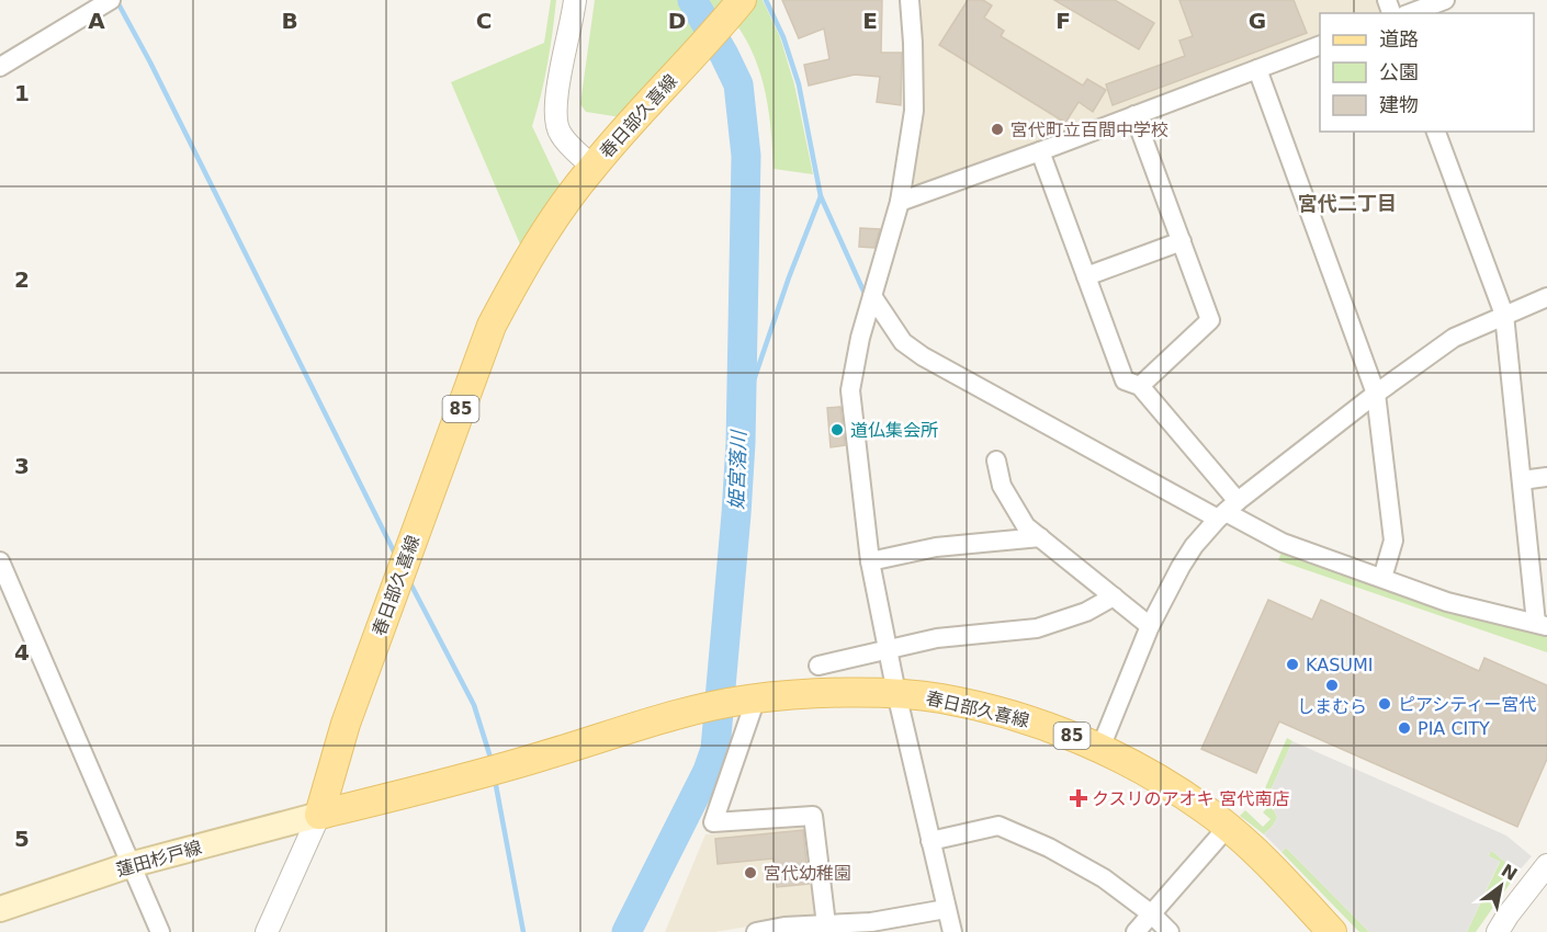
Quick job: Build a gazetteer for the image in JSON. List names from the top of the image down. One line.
{"streets":{"main road":["春日部久喜線","85","蓮田杉戸線"]},"crossings":[["春日部久喜線","85"],["春日部久喜線","蓮田杉戸線"],["85","蓮田杉戸線"]],"districts":["宮代二丁目"],"water":["姫宮落川"],"places":{"other":["宮代町立百間中学校","道仏集会所","KASUMI","しまむら","ピアシティー宮代","PIA CITY","宮代幼稚園"],"health":["クスリのアオキ 宮代南店"]},"legend":["道路","公園","建物"],"north":"top right","grid":{"columns":["A","B","C","D","E","F","G"],"rows":["1","2","3","4","5"]}}
